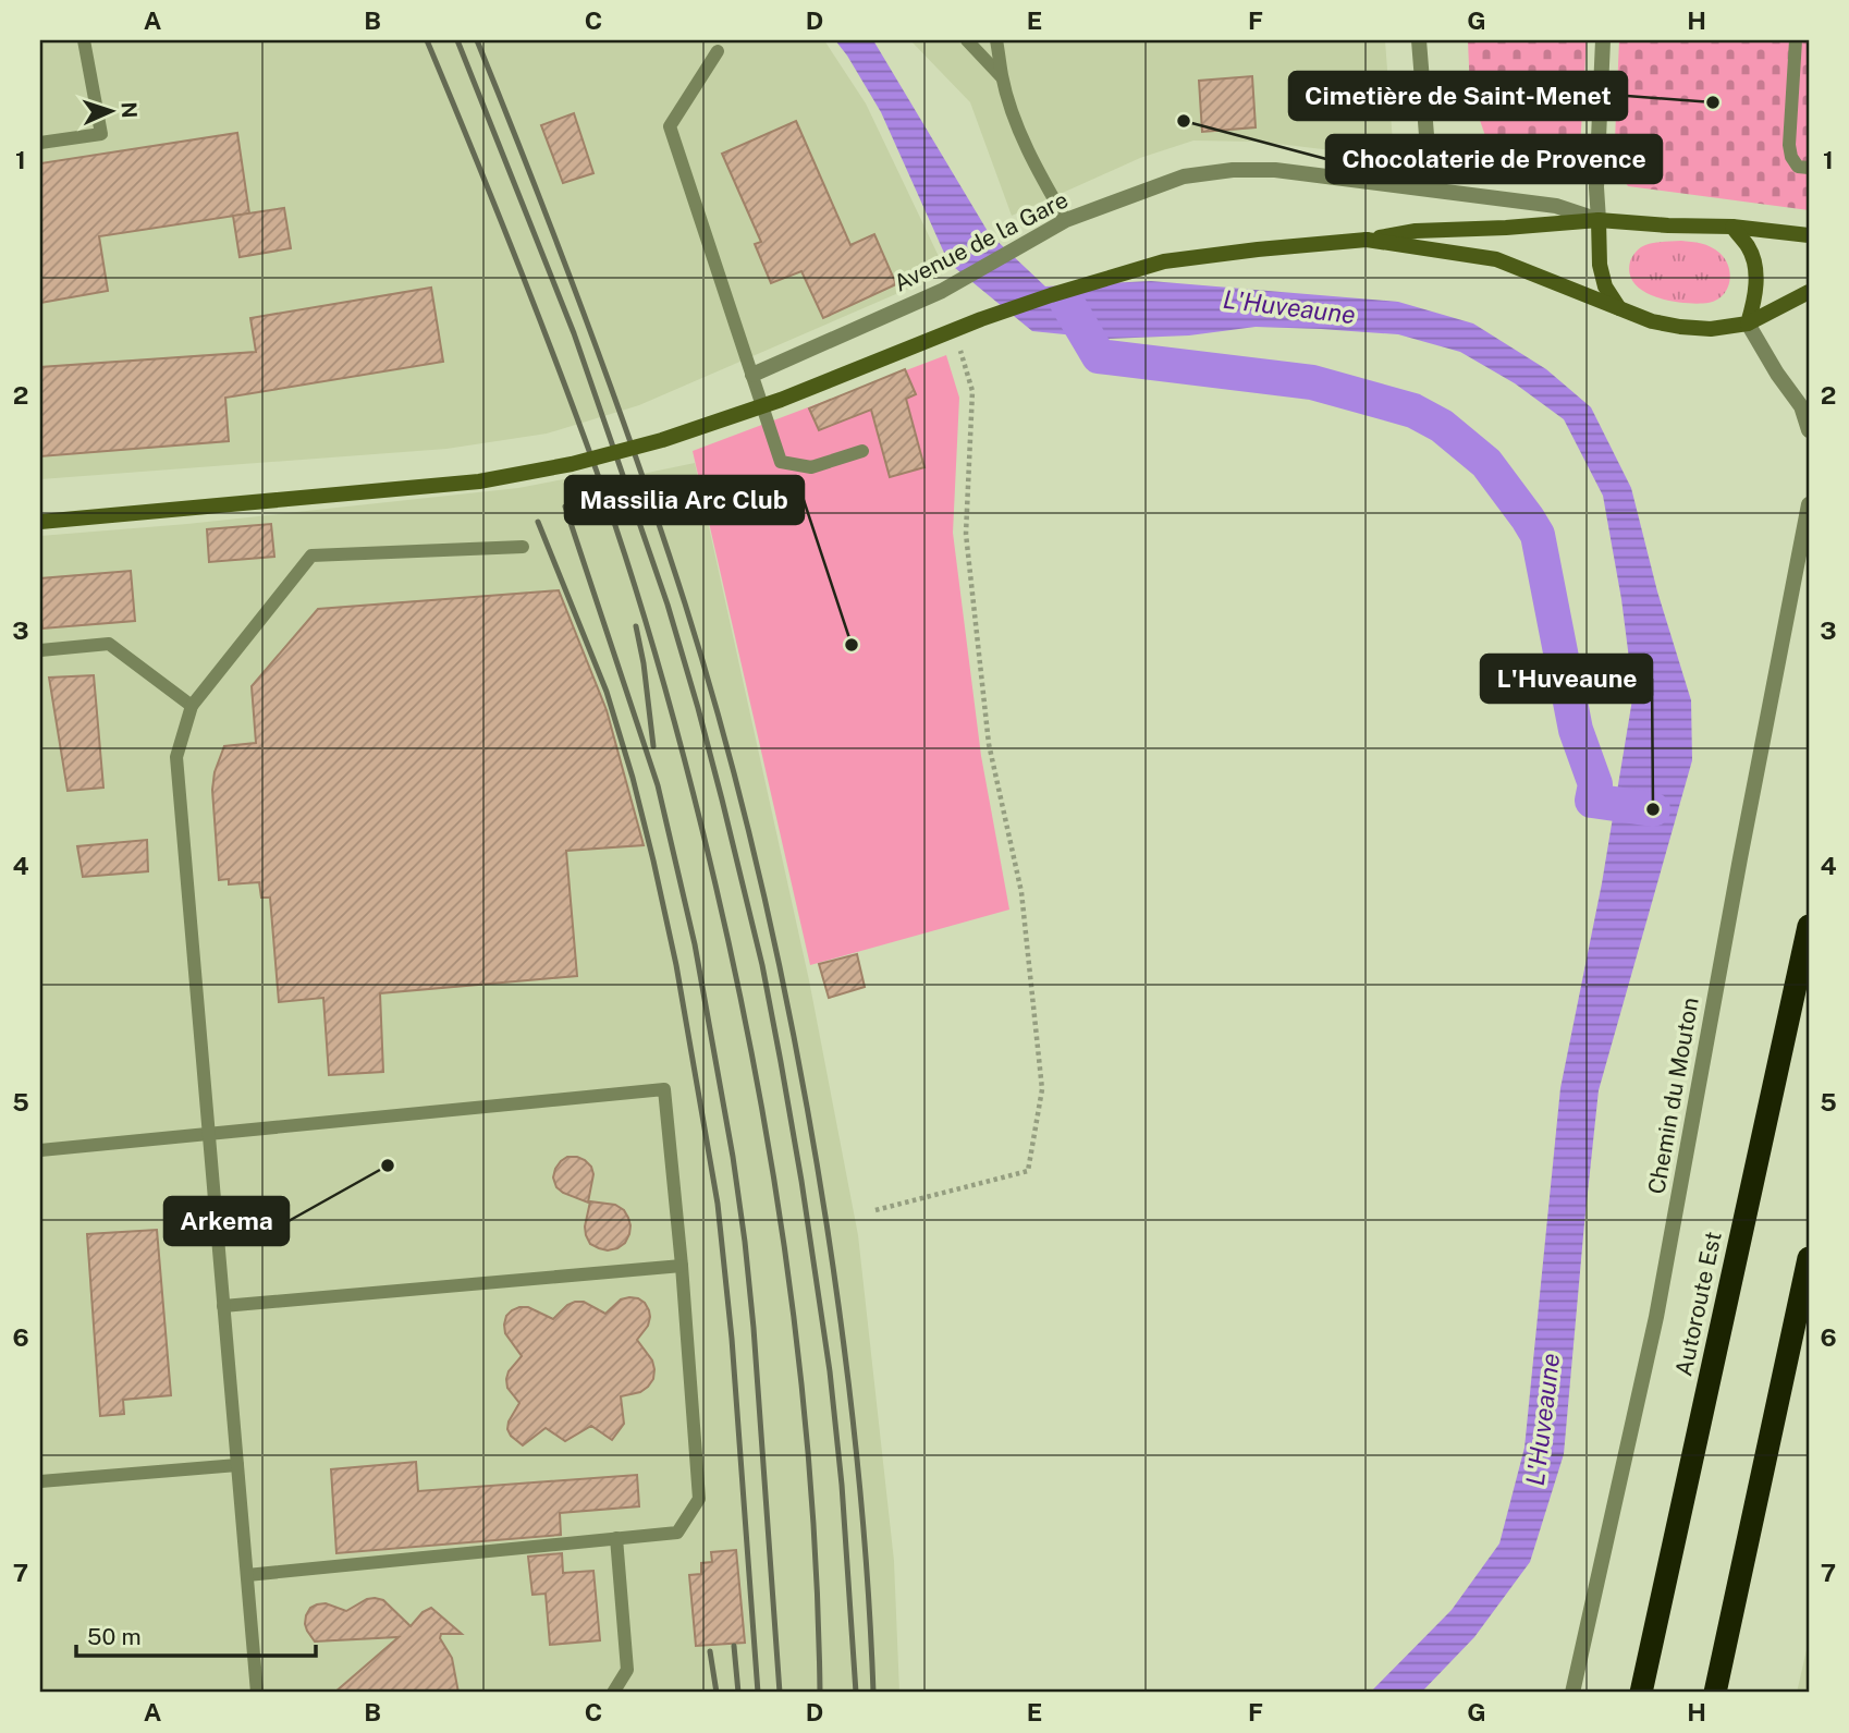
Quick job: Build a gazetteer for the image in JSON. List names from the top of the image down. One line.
{"streets":{"highway":["Autoroute Est"],"street":["Avenue de la Gare","Chemin du Mouton"]},"water":["L'Huveaune"],"places":["Cimetière de Saint-Menet","Chocolaterie de Provence","Massilia Arc Club","L'Huveaune","Arkema"],"scale_bar":"50 m","north":"right","grid":{"columns":["A","B","C","D","E","F","G","H"],"rows":["1","2","3","4","5","6","7"]}}
